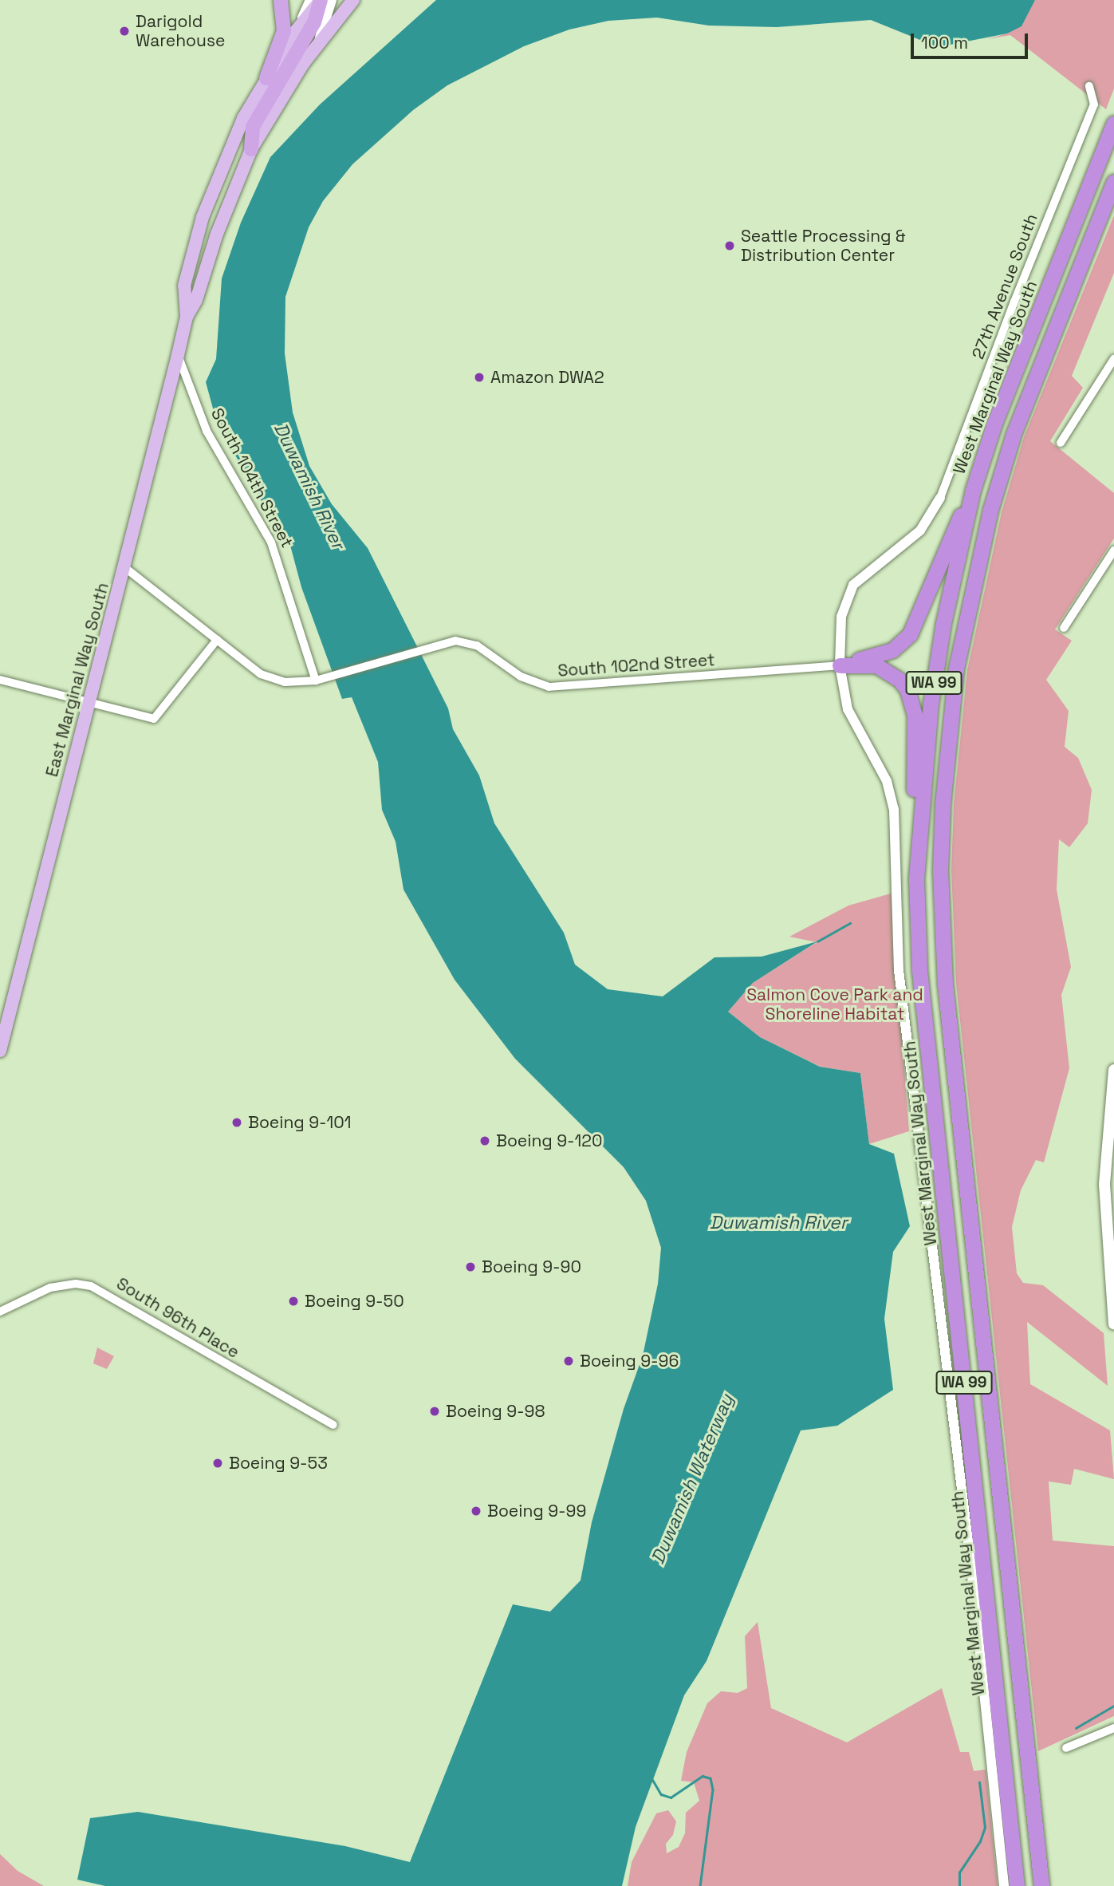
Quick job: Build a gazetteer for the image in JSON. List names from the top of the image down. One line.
{"streets":{"highway":["West Marginal Way South","WA 99"],"main road":["East Marginal Way South"],"street":["27th Avenue South","South 104th Street","South 102nd Street","South 96th Place"]},"crossings":[["South 104th Street","South 102nd Street"],["South 104th Street","East Marginal Way South"],["South 102nd Street","East Marginal Way South"]],"water":["Duwamish River","Duwamish Waterway"],"parks":["Salmon Cove Park and Shoreline Habitat"],"places":["Darigold Warehouse","Seattle Processing & Distribution Center","Amazon DWA2","Boeing 9-101","Boeing 9-120","Boeing 9-90","Boeing 9-50","Boeing 9-96","Boeing 9-98","Boeing 9-53","Boeing 9-99"],"scale_bar":"100 m"}
